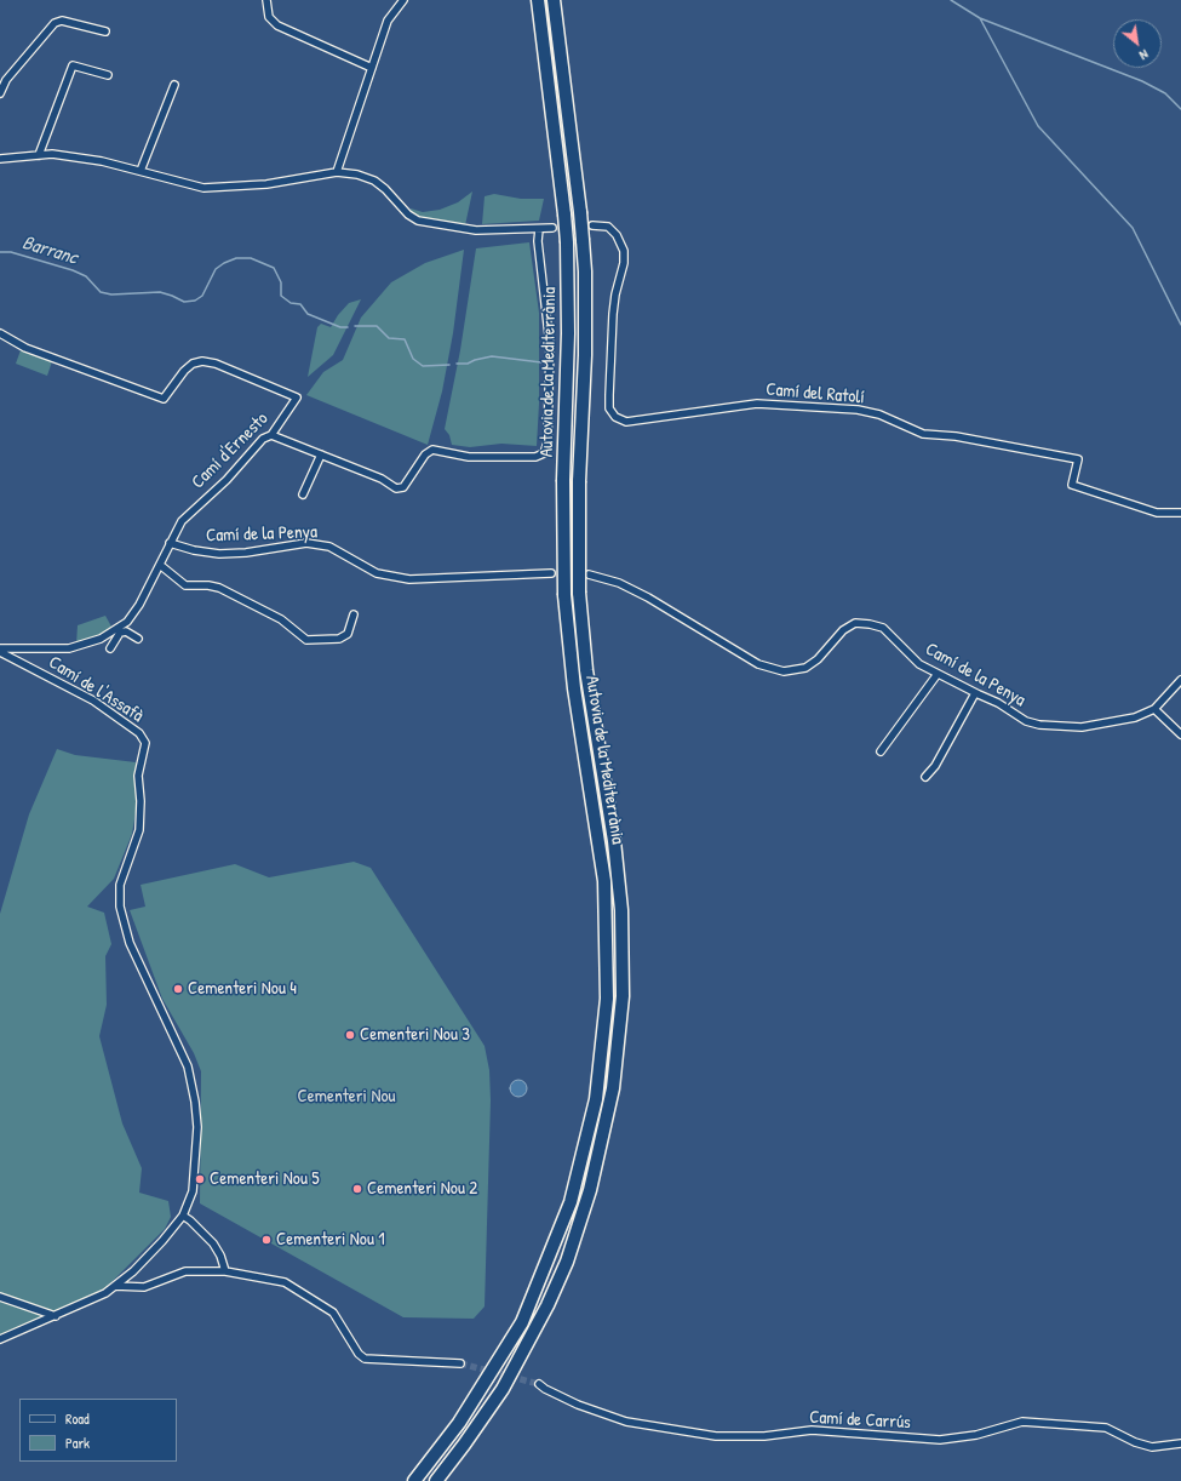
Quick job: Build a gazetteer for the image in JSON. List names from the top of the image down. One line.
{"streets":{"highway":["Autovia de la Mediterrània"],"street":["Camí del Ratolí","Camí d'Ernesto","Camí de la Penya","Camí de l'Assafà","Camí de Carrús"]},"crossings":[["Camí d'Ernesto","Camí de la Penya"],["Camí d'Ernesto","Camí de l'Assafà"]],"water":["Barranc"],"parks":["Cementeri Nou"],"places":["Cementeri Nou 4","Cementeri Nou 3","Cementeri Nou 5","Cementeri Nou 2","Cementeri Nou 1"],"legend":["Road","Park"],"north":"bottom right"}
